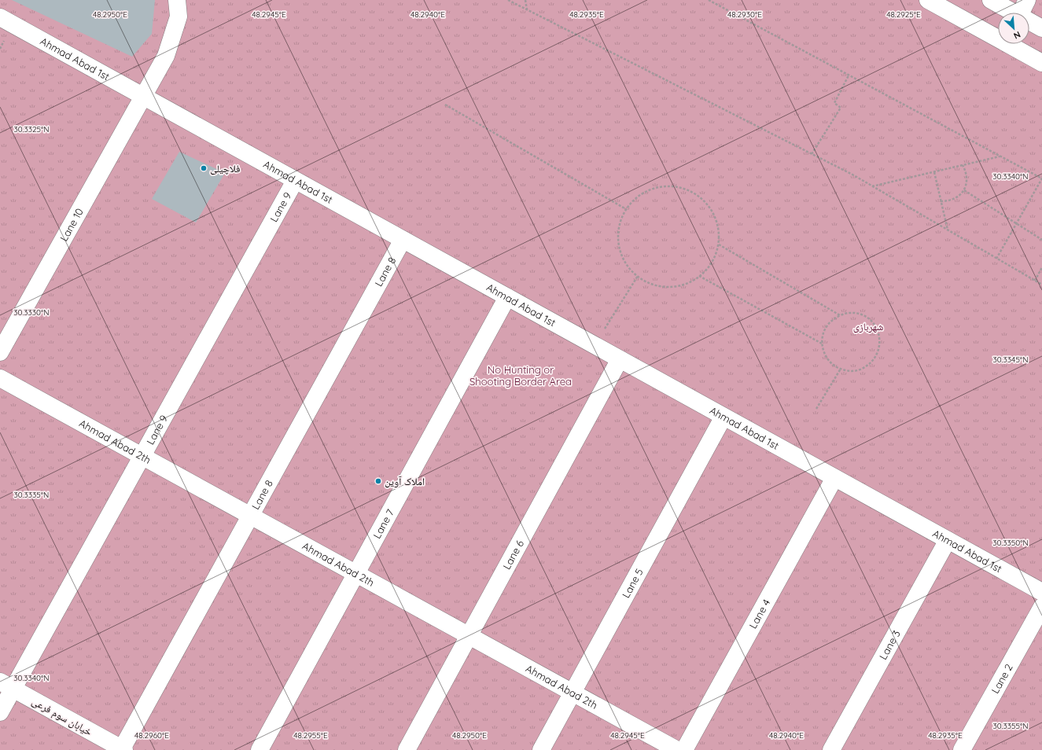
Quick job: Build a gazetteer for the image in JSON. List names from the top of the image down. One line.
{"streets":{"street":["Ahmad Abad 1st","Lane 9","Lane 10","Lane 8","Ahmad Abad 2th","Lane 7","Lane 6","Lane 5","Lane 4","Lane 3","Lane 2","خیابان سوم فرعی"]},"crossings":[["Ahmad Abad 1st","Lane 9"],["Ahmad Abad 1st","Lane 10"],["Ahmad Abad 1st","Lane 8"],["Ahmad Abad 1st","Lane 7"],["Ahmad Abad 1st","Lane 6"],["Ahmad Abad 1st","Lane 5"],["Ahmad Abad 1st","Lane 4"],["Ahmad Abad 1st","Lane 3"],["Lane 9","Ahmad Abad 2th"],["Lane 9","خیابان سوم فرعی"],["Lane 8","Ahmad Abad 2th"],["Lane 8","خیابان سوم فرعی"],["Ahmad Abad 2th","Lane 7"],["Ahmad Abad 2th","Lane 6"],["Ahmad Abad 2th","Lane 5"]],"parks":["شهربازی","No Hunting or Shooting Border Area"],"places":["فلاچیلی","املاک آوین"],"north":"bottom right","coordinates":["48.2950°E","48.2945°E","48.2940°E","48.2935°E","48.2925°E","48.2930°E","30.3325°N","30.3340°N","30.3330°N","30.3345°N","30.3335°N","30.3350°N","30.3355°N","48.2960°E","48.2955°E"]}
